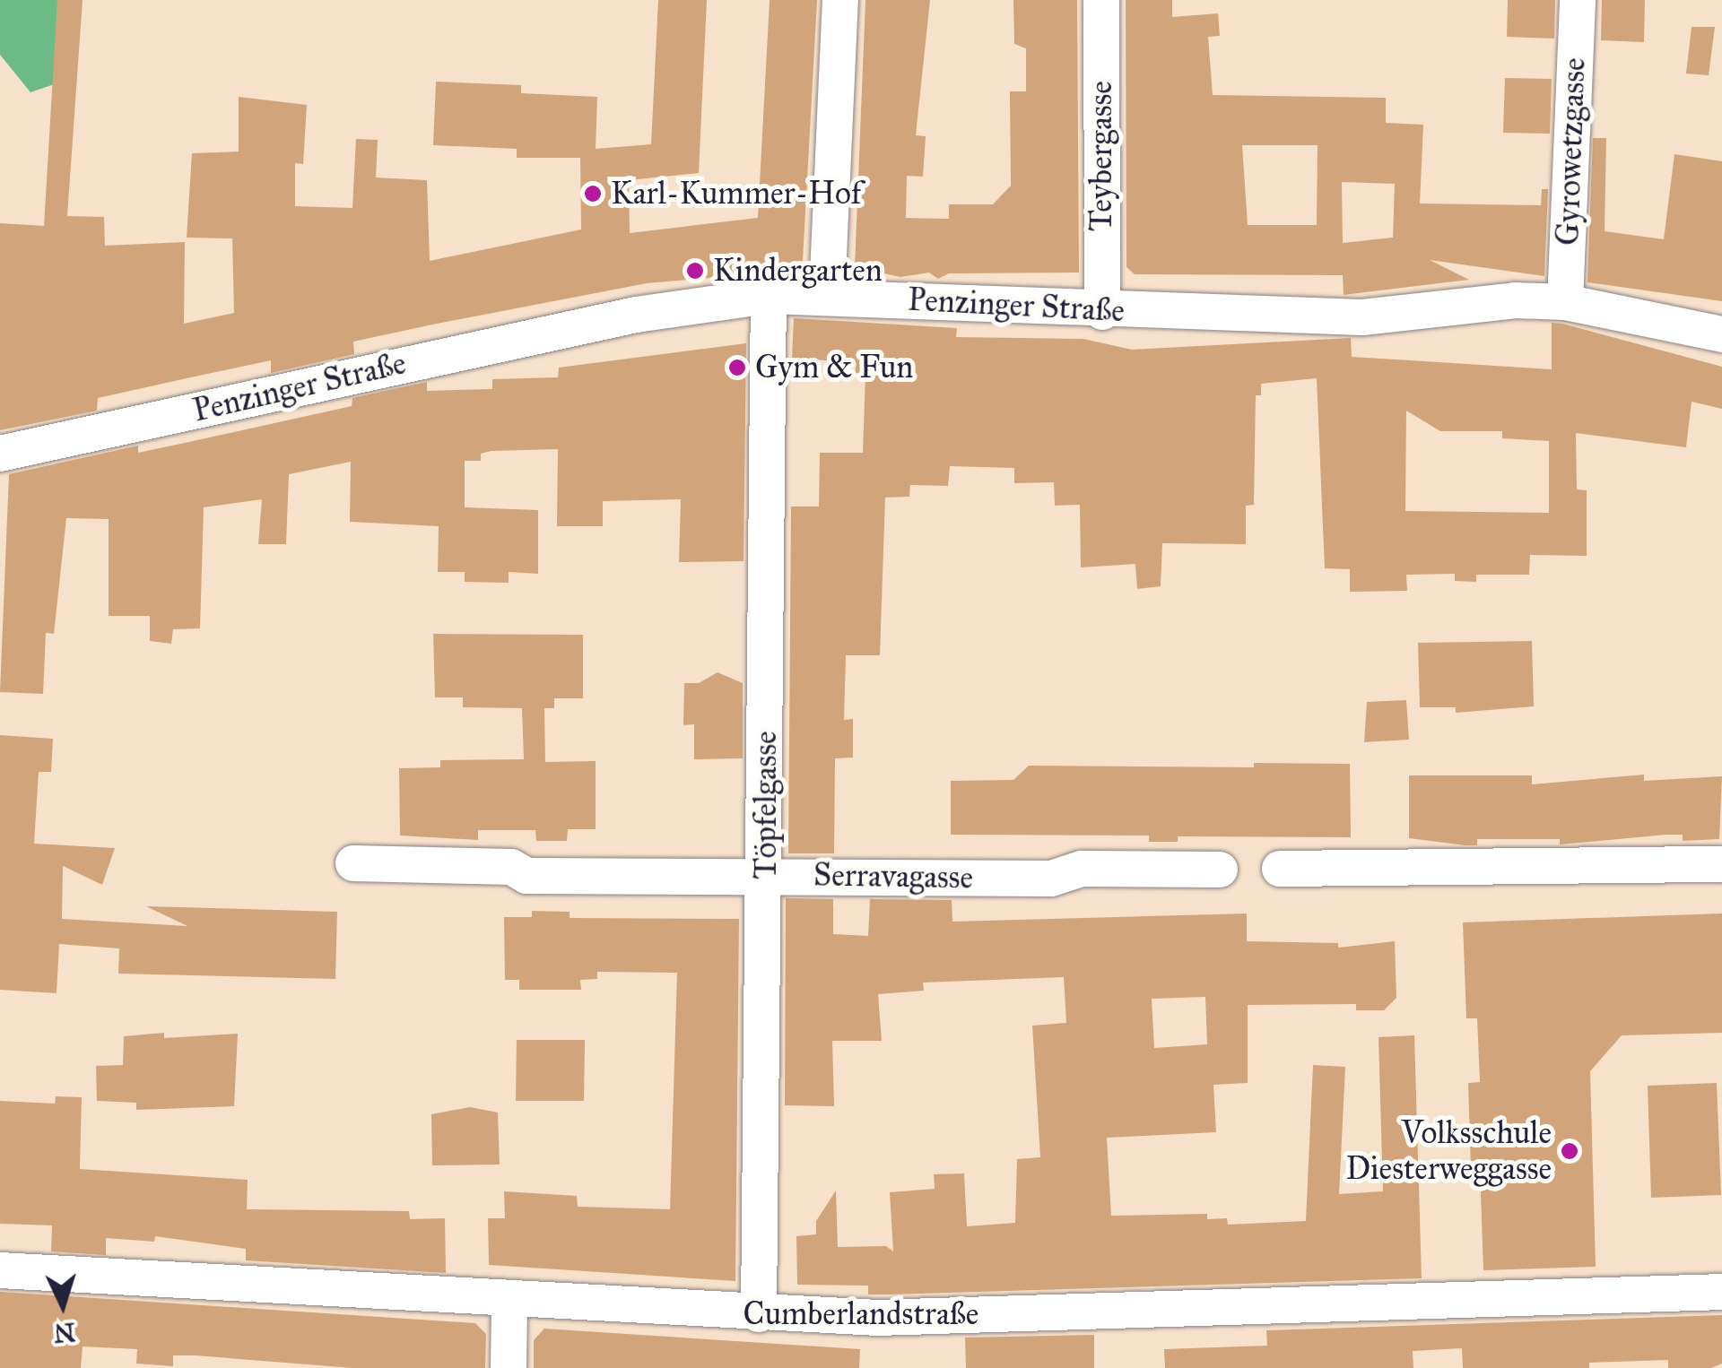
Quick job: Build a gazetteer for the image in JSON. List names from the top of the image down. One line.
{"streets":{"street":["Gyrowetzgasse","Teybergasse","Penzinger Straße","Töpfelgasse","Serravagasse","Cumberlandstraße"]},"crossings":[["Gyrowetzgasse","Penzinger Straße"],["Teybergasse","Penzinger Straße"],["Penzinger Straße","Töpfelgasse"],["Töpfelgasse","Serravagasse"],["Töpfelgasse","Cumberlandstraße"]],"places":["Karl-Kummer-Hof","Kindergarten","Gym & Fun","Volksschule Diesterweggasse"],"north":"bottom"}
